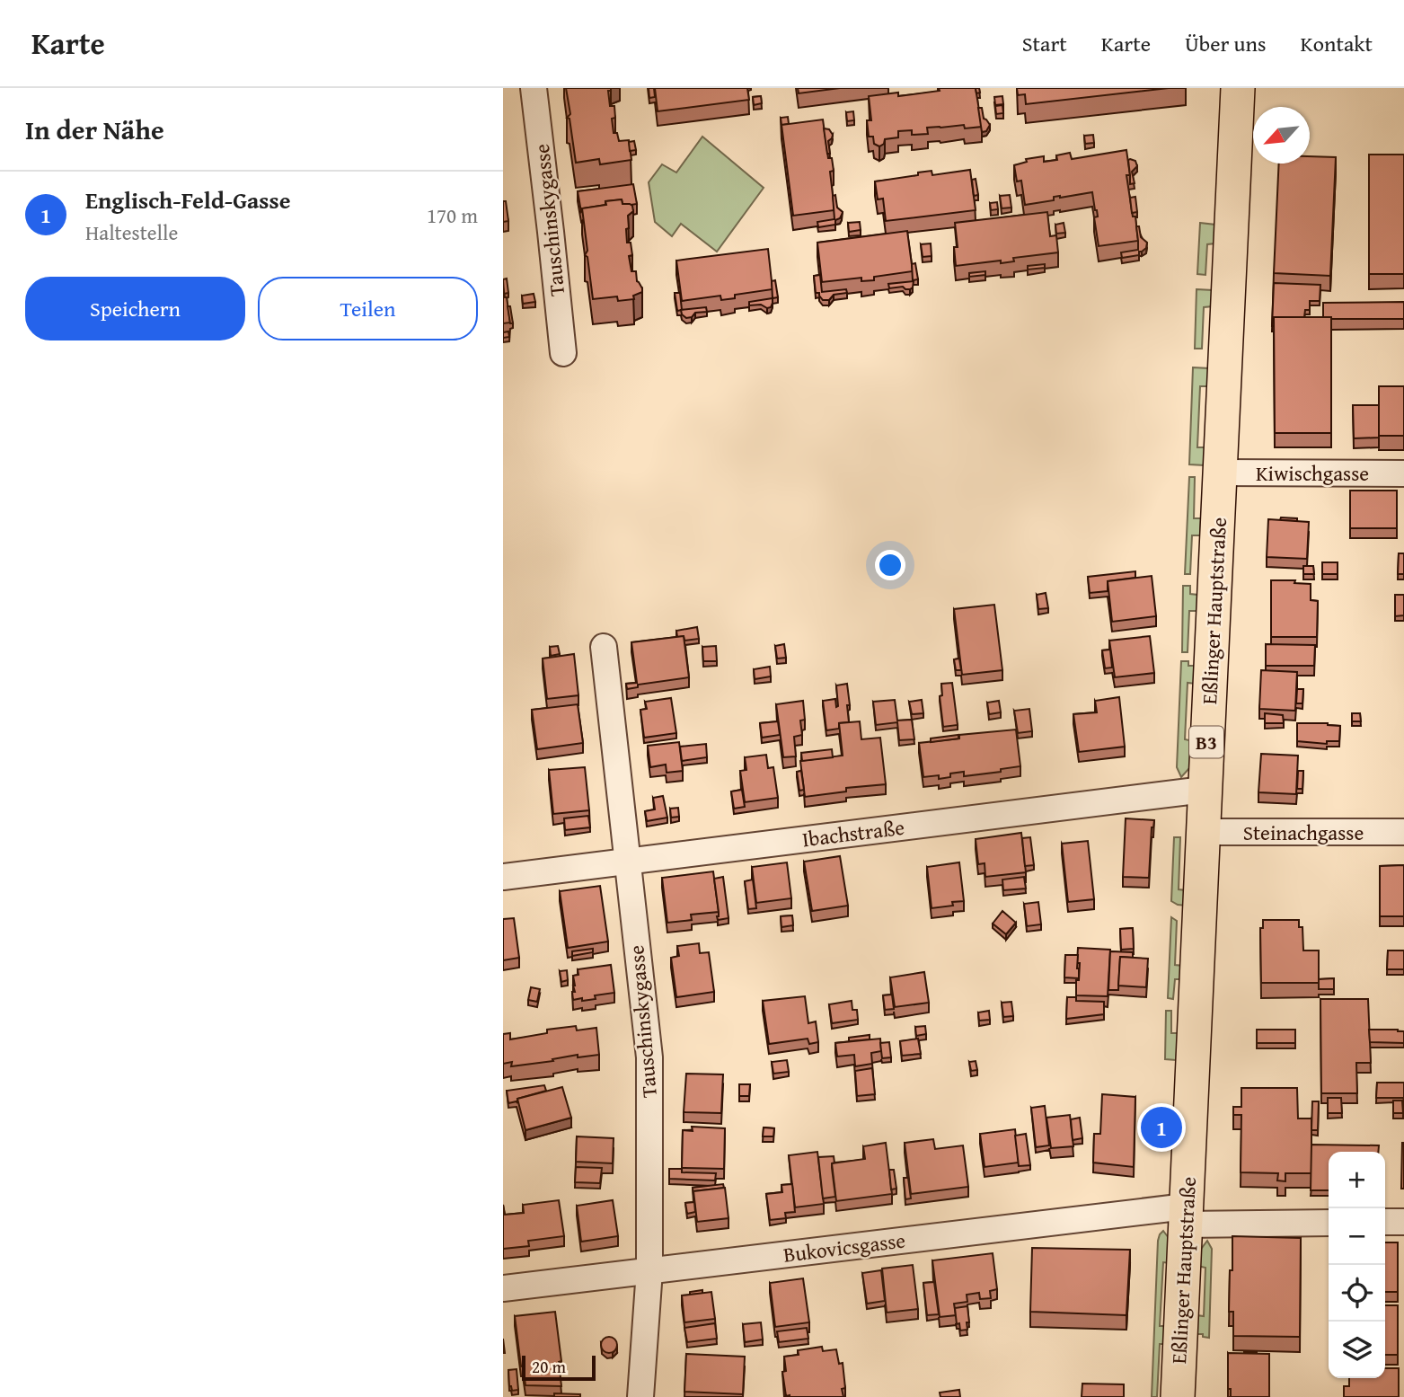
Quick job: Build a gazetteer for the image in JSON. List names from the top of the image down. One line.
{"streets":{"main road":["Eßlinger Hauptstraße","B3"],"street":["Tauschinskygasse","Kiwischgasse","Steinachgasse","Ibachstraße","Bukovicsgasse"]},"crossings":[["Tauschinskygasse","Ibachstraße"],["Tauschinskygasse","Bukovicsgasse"],["Kiwischgasse","Eßlinger Hauptstraße"],["Eßlinger Hauptstraße","Steinachgasse"],["Eßlinger Hauptstraße","Ibachstraße"],["Eßlinger Hauptstraße","Bukovicsgasse"]],"scale_bar":"20 m","north":"bottom left","page":{"header":"Karte","nav":["Start","Karte","Über uns","Kontakt"],"heading":"In der Nähe","list":[{"mark":"1","name":"Englisch-Feld-Gasse","note":"Haltestelle","value":"170 m"}],"buttons":["Speichern","Teilen"],"pins":"1","map_buttons":["+","−"],"scale":"20 m"}}
